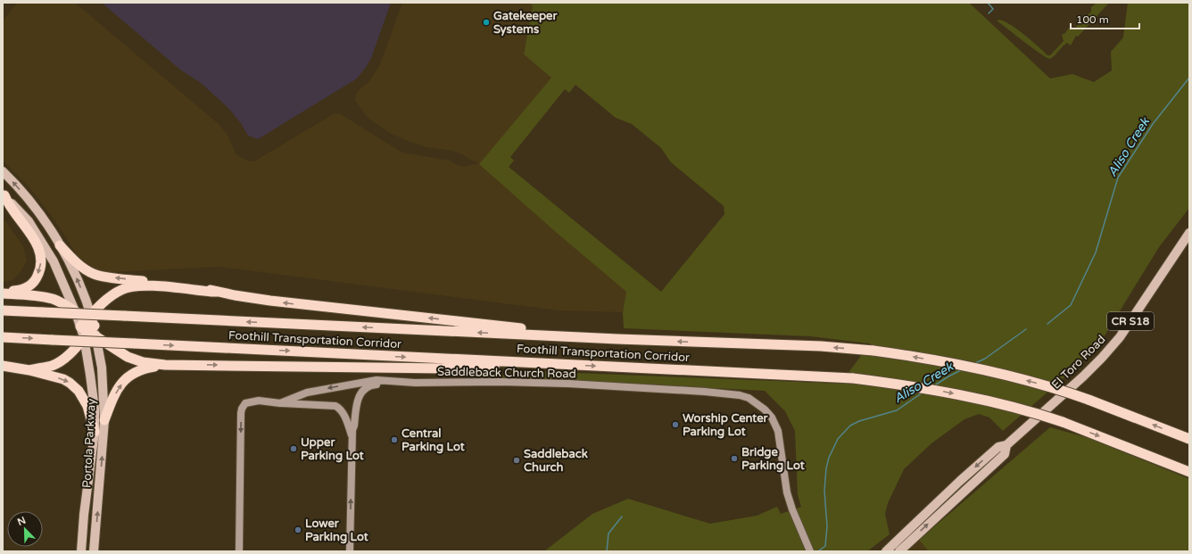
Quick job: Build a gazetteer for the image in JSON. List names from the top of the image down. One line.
{"streets":{"highway":["Foothill Transportation Corridor"],"main road":["CR S18","El Toro Road","Saddleback Church Road","Portola Parkway"]},"water":["Aliso Creek"],"places":["Gatekeeper Systems","Worship Center Parking Lot","Central Parking Lot","Upper Parking Lot","Bridge Parking Lot","Saddleback Church","Lower Parking Lot"],"scale_bar":"100 m","north":"top left"}
